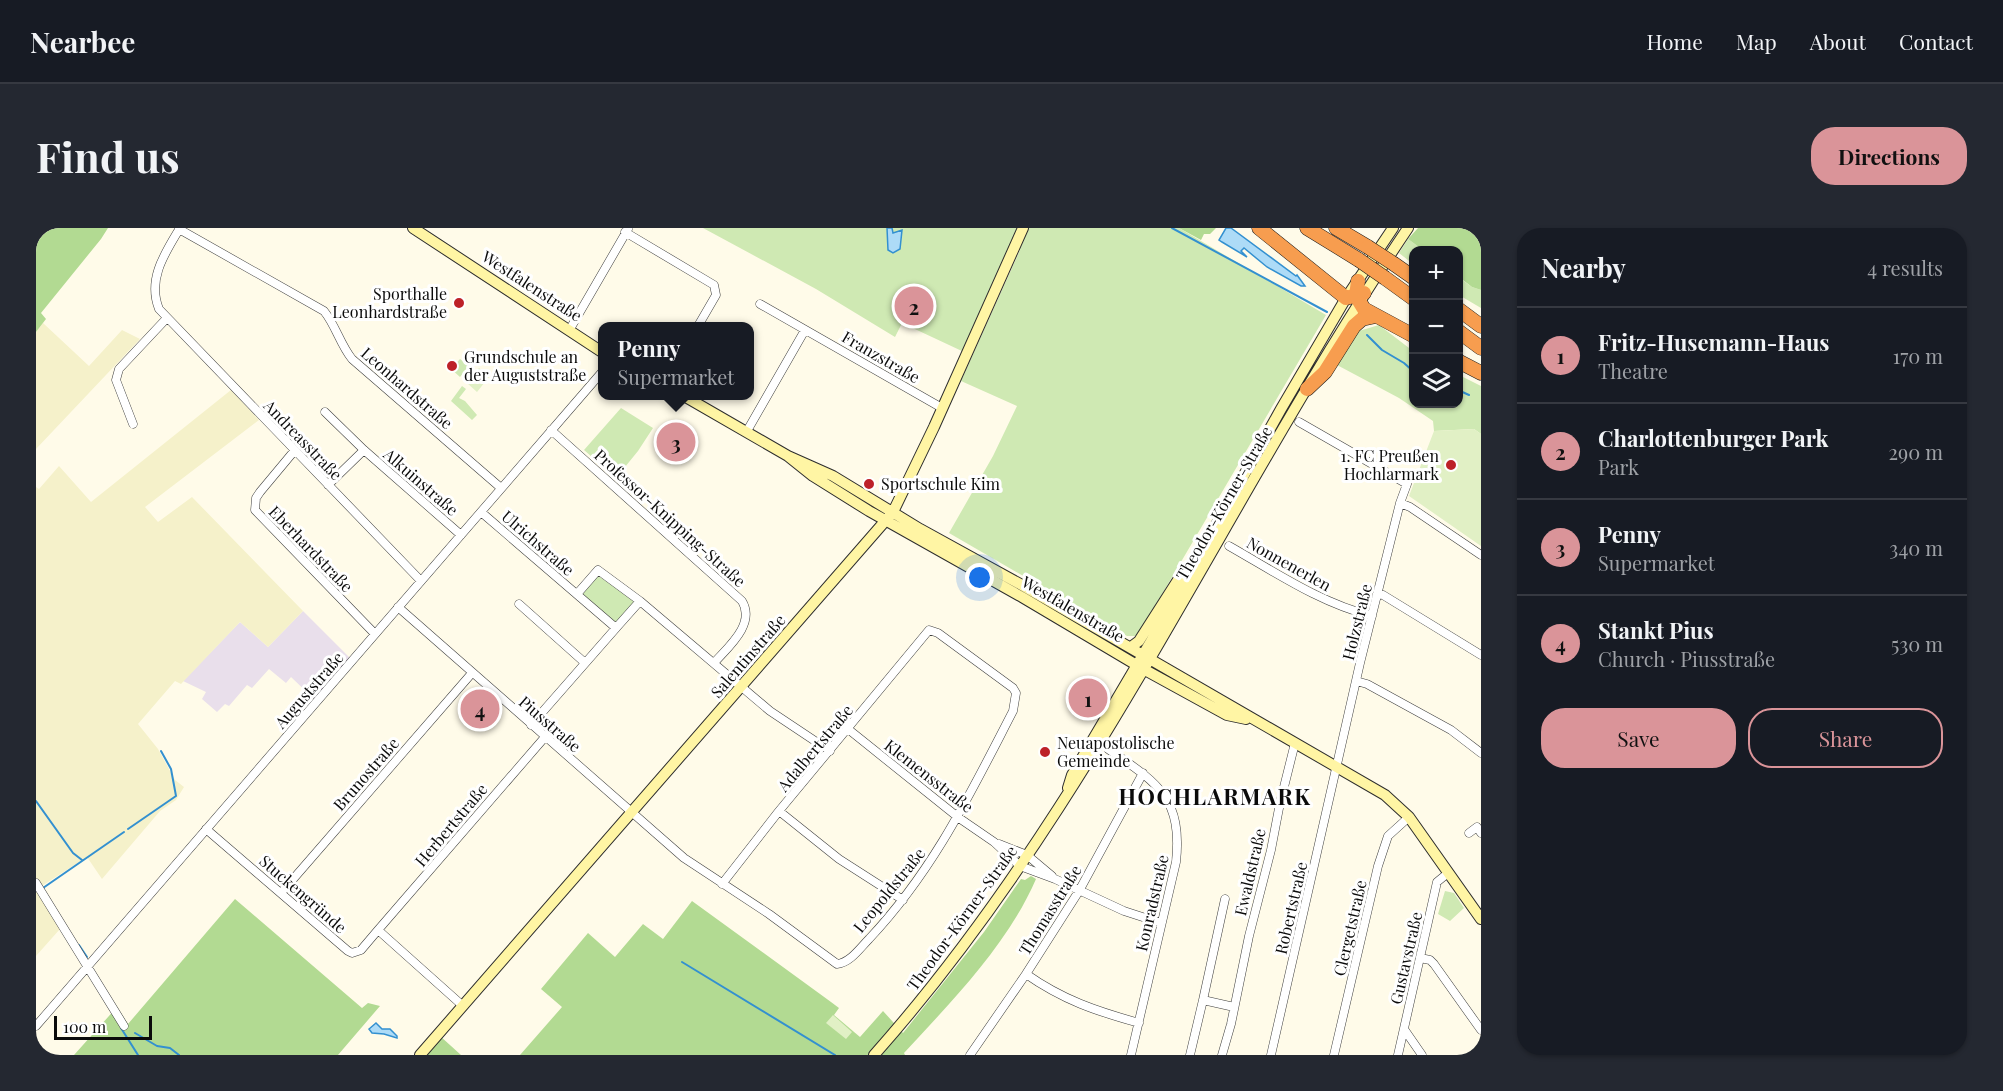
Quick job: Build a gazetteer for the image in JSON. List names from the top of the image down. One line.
{"streets":{"main road":["Westfalenstraße","Theodor-Körner-Straße","Salentinstraße"],"street":["Franzstraße","Leonhardstraße","Andreasstraße","Alkuinstraße","Professor-Knipping-Straße","Ulrichstraße","Eberhardstraße","Nonnenerlen","Holzstraße","Auguststraße","Piusstraße","Adalbertstraße","Brunostraße","Klemensstraße","Herbertstraße","Ewaldstraße","Leopoldstraße","Stuckengründe","Konradstraße","Robertstraße","Thomasstraße","Clergetstraße","Gustavstraße"]},"crossings":[["Westfalenstraße","Theodor-Körner-Straße"],["Westfalenstraße","Holzstraße"],["Westfalenstraße","Salentinstraße"],["Westfalenstraße","Ewaldstraße"],["Westfalenstraße","Robertstraße"],["Westfalenstraße","Clergetstraße"],["Westfalenstraße","Gustavstraße"],["Franzstraße","Salentinstraße"],["Leonhardstraße","Auguststraße"],["Andreasstraße","Alkuinstraße"],["Andreasstraße","Eberhardstraße"],["Andreasstraße","Auguststraße"],["Alkuinstraße","Auguststraße"],["Theodor-Körner-Straße","Klemensstraße"],["Professor-Knipping-Straße","Ulrichstraße"],["Professor-Knipping-Straße","Auguststraße"],["Ulrichstraße","Salentinstraße"],["Ulrichstraße","Auguststraße"],["Ulrichstraße","Adalbertstraße"],["Eberhardstraße","Auguststraße"],["Nonnenerlen","Holzstraße"],["Holzstraße","Robertstraße"],["Salentinstraße","Piusstraße"],["Salentinstraße","Leopoldstraße"],["Auguststraße","Piusstraße"],["Auguststraße","Stuckengründe"],["Piusstraße","Brunostraße"],["Piusstraße","Herbertstraße"],["Piusstraße","Leopoldstraße"],["Adalbertstraße","Klemensstraße"],["Adalbertstraße","Leopoldstraße"],["Brunostraße","Stuckengründe"],["Klemensstraße","Leopoldstraße"],["Herbertstraße","Stuckengründe"],["Konradstraße","Thomasstraße"]],"districts":["HOCHLARMARK"],"places":["Sporthalle Leonhardstraße","Grundschule an der Auguststraße","1. FC Preußen Hochlarmark","Sportschule Kim","Neuapostolische Gemeinde"],"scale_bar":"100 m","page":{"header":"Nearbee","nav":["Home","Map","About","Contact"],"buttons":["Directions",["Save","Share"]],"title":"Find us","heading":["Nearby","4 results"],"map_buttons":["+","−"],"pins":["2","3","1","4"],"list":[{"mark":"1","name":"Fritz-Husemann-Haus","note":"Theatre","value":"170 m"},{"mark":"2","name":"Charlottenburger Park","note":"Park","value":"290 m"},{"mark":"3","name":"Penny","note":"Supermarket","value":"340 m"},{"mark":"4","name":"Stankt Pius","note":"Church · Piusstraße","value":"530 m"}],"popup":["Penny","Supermarket"],"scale":"100 m"}}
